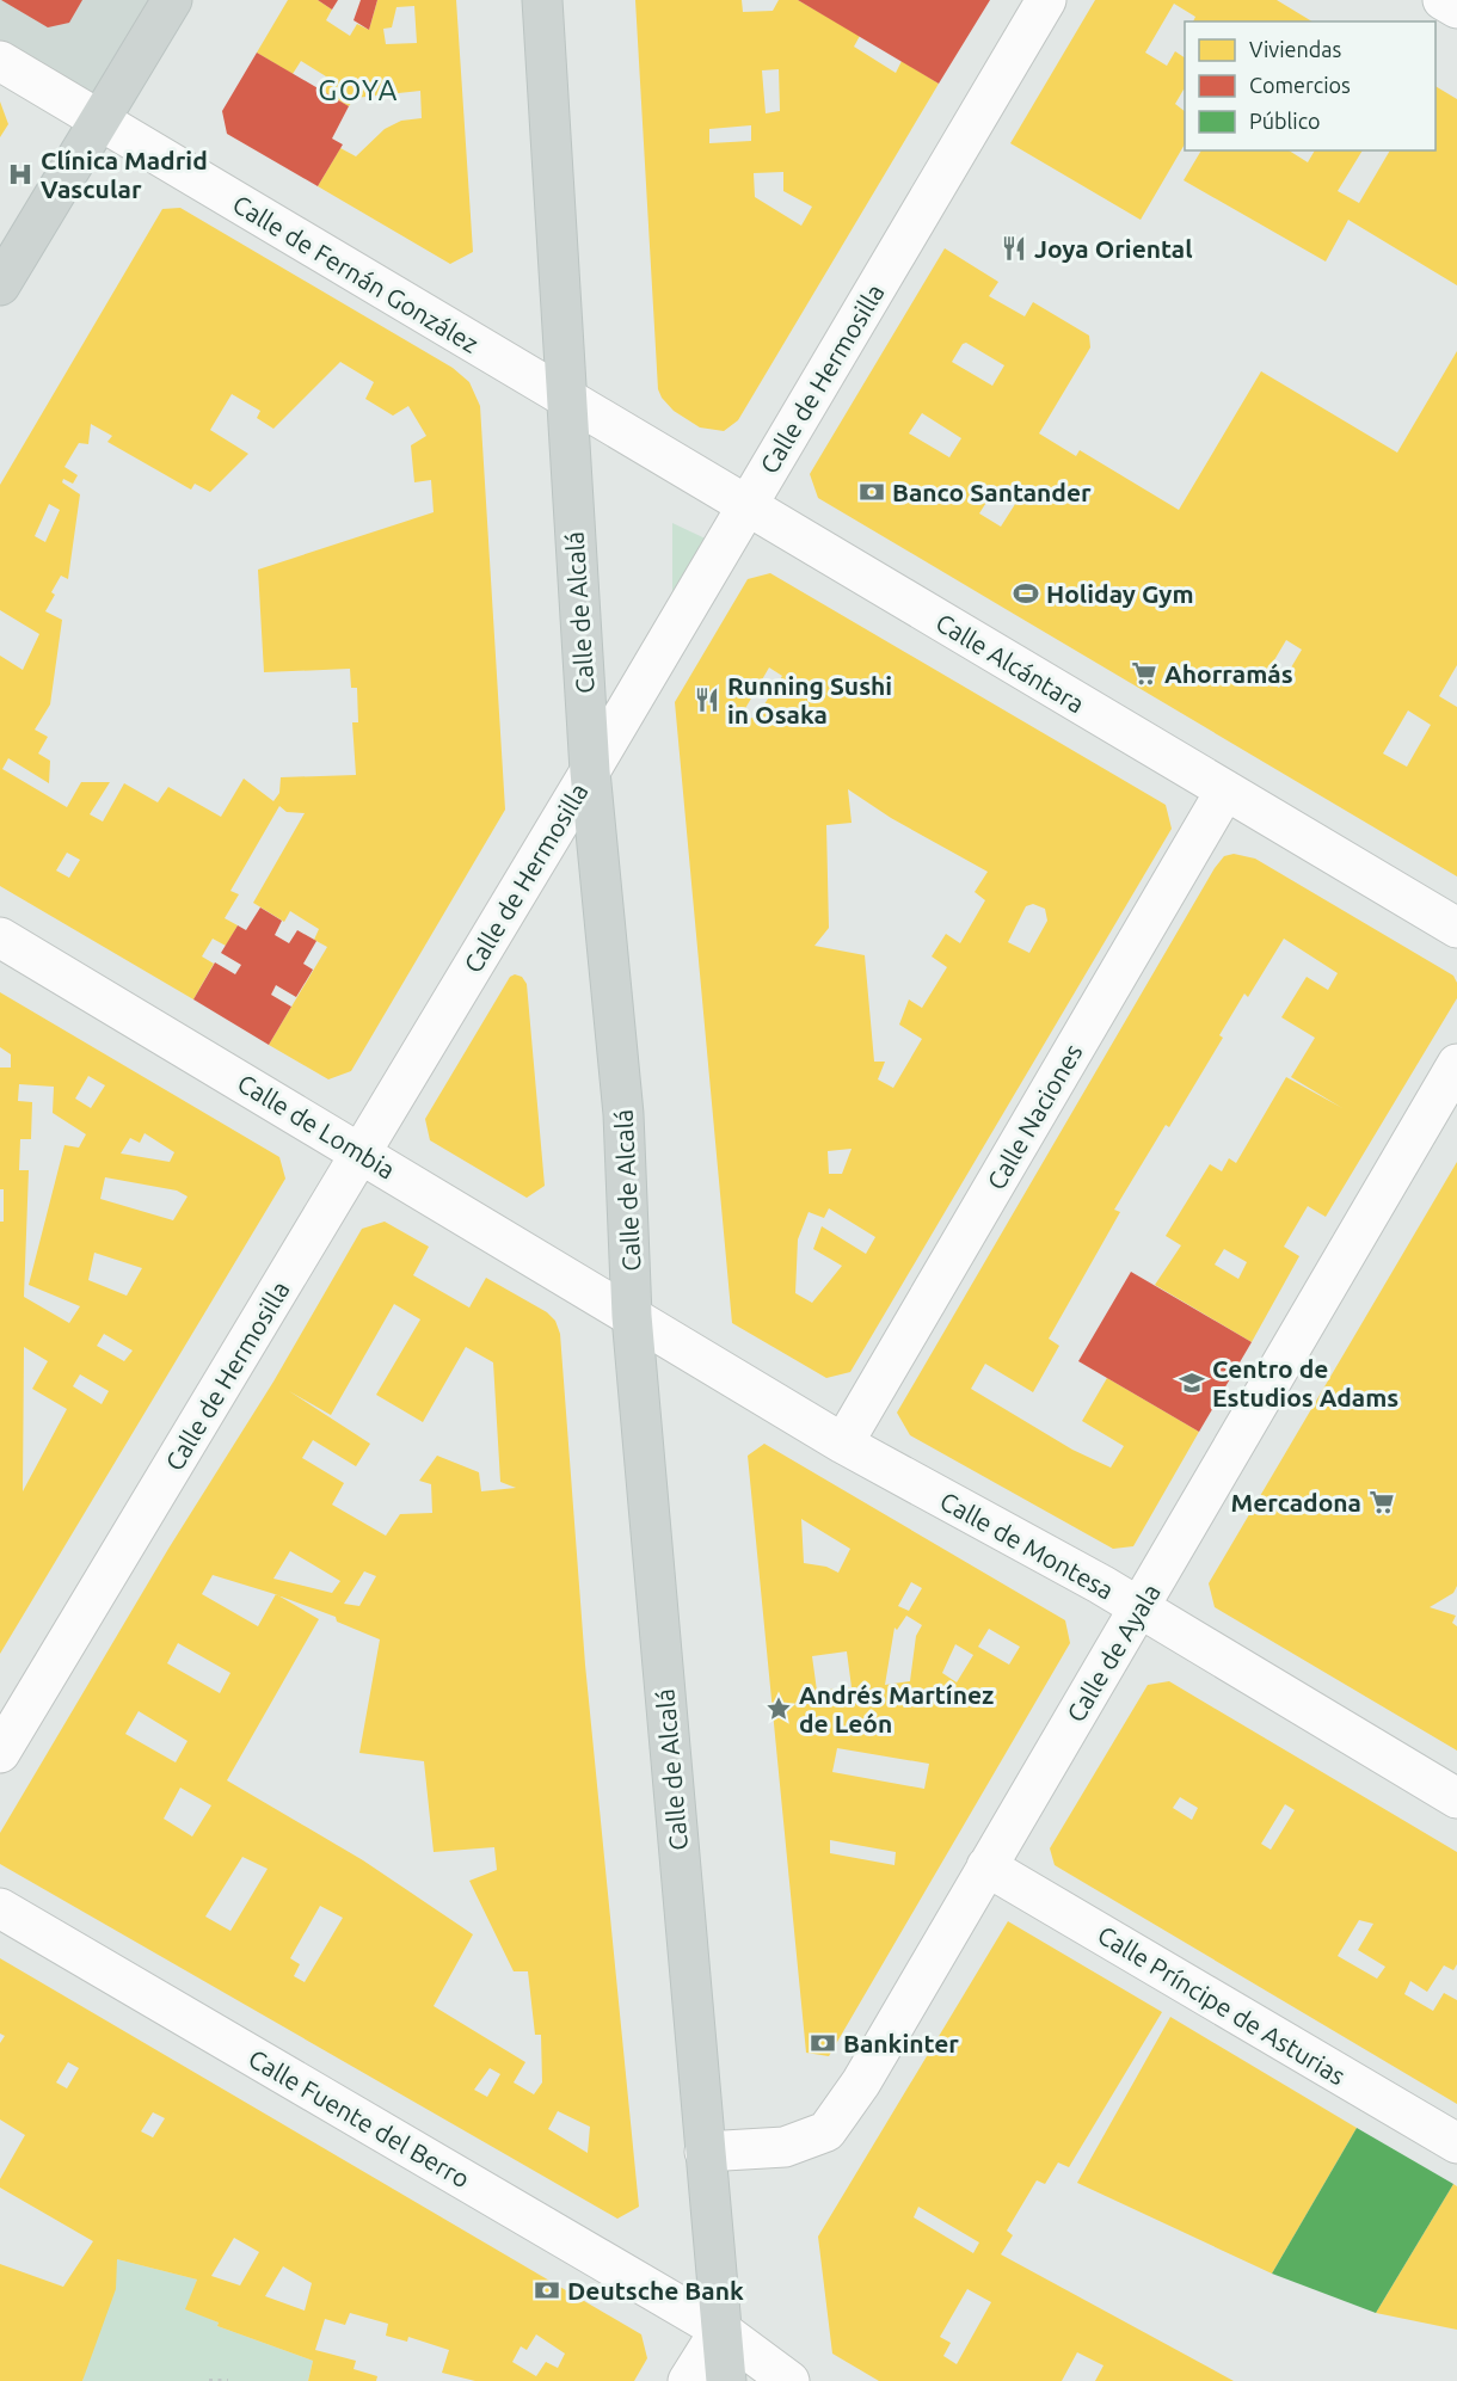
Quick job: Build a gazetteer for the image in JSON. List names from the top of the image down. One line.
{"streets":{"main road":["Calle de Alcalá"],"street":["Calle de Fernán González","Calle de Hermosilla","Calle Alcántara","Calle Naciones","Calle de Lombia","Calle de Montesa","Calle de Ayala","Calle Príncipe de Asturias","Calle Fuente del Berro"]},"crossings":[["Calle de Fernán González","Calle de Alcalá"],["Calle de Fernán González","Calle Alcántara"],["Calle de Hermosilla","Calle de Alcalá"],["Calle de Hermosilla","Calle Alcántara"],["Calle de Hermosilla","Calle de Lombia"],["Calle de Alcalá","Calle Alcántara"],["Calle de Alcalá","Calle de Lombia"],["Calle de Alcalá","Calle de Montesa"],["Calle de Alcalá","Calle de Ayala"],["Calle de Alcalá","Calle Fuente del Berro"],["Calle Alcántara","Calle Naciones"],["Calle Naciones","Calle de Montesa"],["Calle de Lombia","Calle de Montesa"],["Calle de Montesa","Calle de Ayala"],["Calle de Ayala","Calle Príncipe de Asturias"]],"districts":["GOYA"],"places":{"hospital":["Clínica Madrid Vascular"],"restaurant":["Joya Oriental","Running Sushi in Osaka"],"bank":["Banco Santander","Bankinter","Deutsche Bank"],"sports":["Holiday Gym"],"supermarket":["Ahorramás","Mercadona"],"school or university":["Centro de Estudios Adams"],"place":["Andrés Martínez de León"]},"legend":["Viviendas","Comercios","Público"]}
